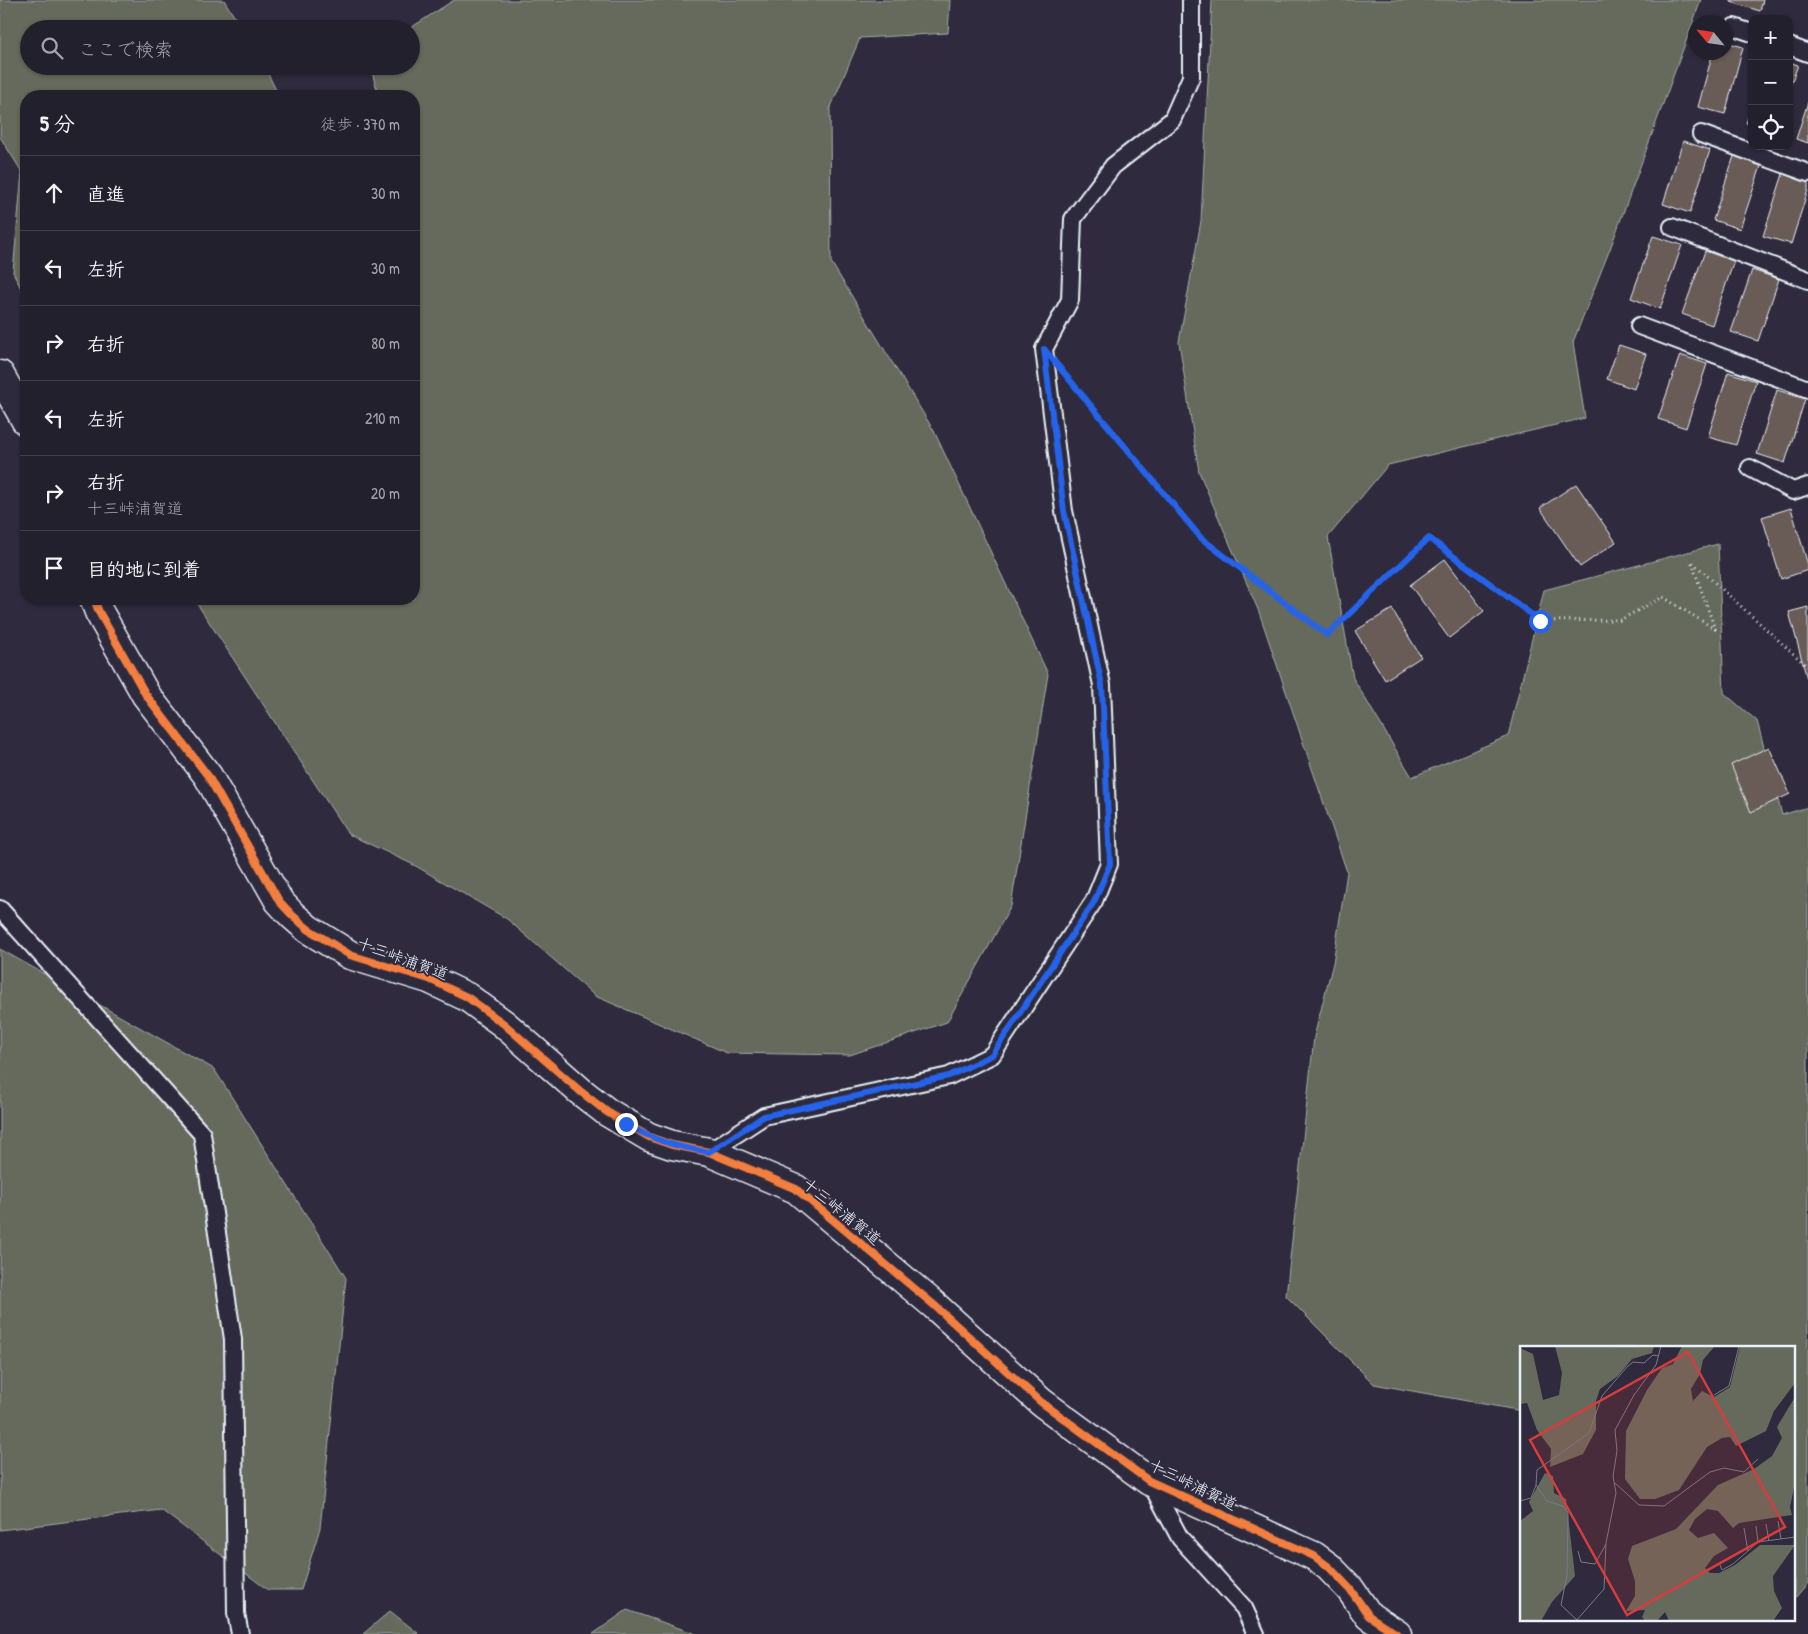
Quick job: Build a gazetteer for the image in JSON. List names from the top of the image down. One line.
{"streets":{"street":["十三峠浦賀道"]},"north":"top left","page":{"map_buttons":["+","−"],"search":"ここで検索","heading":["5 分","徒歩 · 370 m"],"list":[["直進","30 m"],["左折","30 m"],["右折","80 m"],["左折","210 m"],["右折","十三峠浦賀道","20 m"],"目的地に到着"]}}
